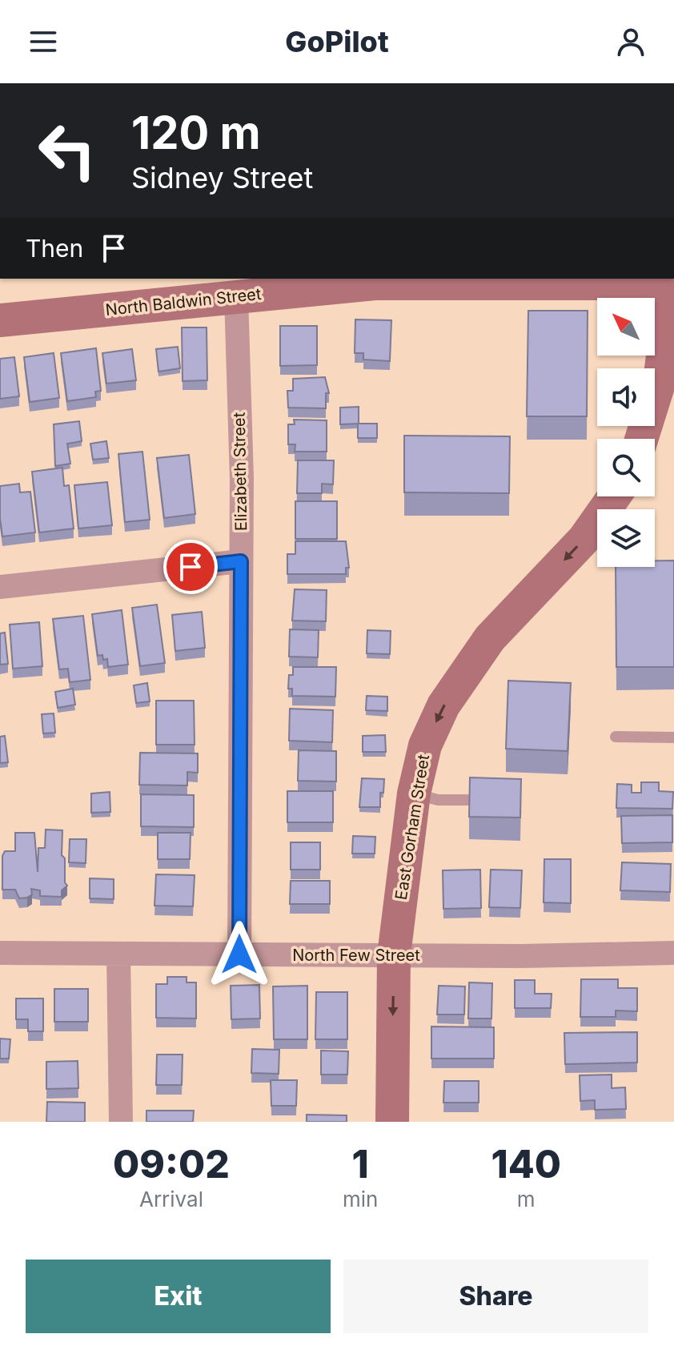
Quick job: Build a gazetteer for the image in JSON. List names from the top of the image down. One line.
{"streets":{"main road":["North Baldwin Street","East Gorham Street"],"street":["Elizabeth Street","North Few Street"]},"crossings":[["North Baldwin Street","Elizabeth Street"],["Elizabeth Street","North Few Street"],["East Gorham Street","North Few Street"]],"one_way":["East Gorham Street"],"north":"top left","page":{"header":"GoPilot","turn":["120 m","Sidney Street"],"then":"Then","eta":["09:02","Arrival","1","min","140","m"],"buttons":["Exit","Share"]}}
